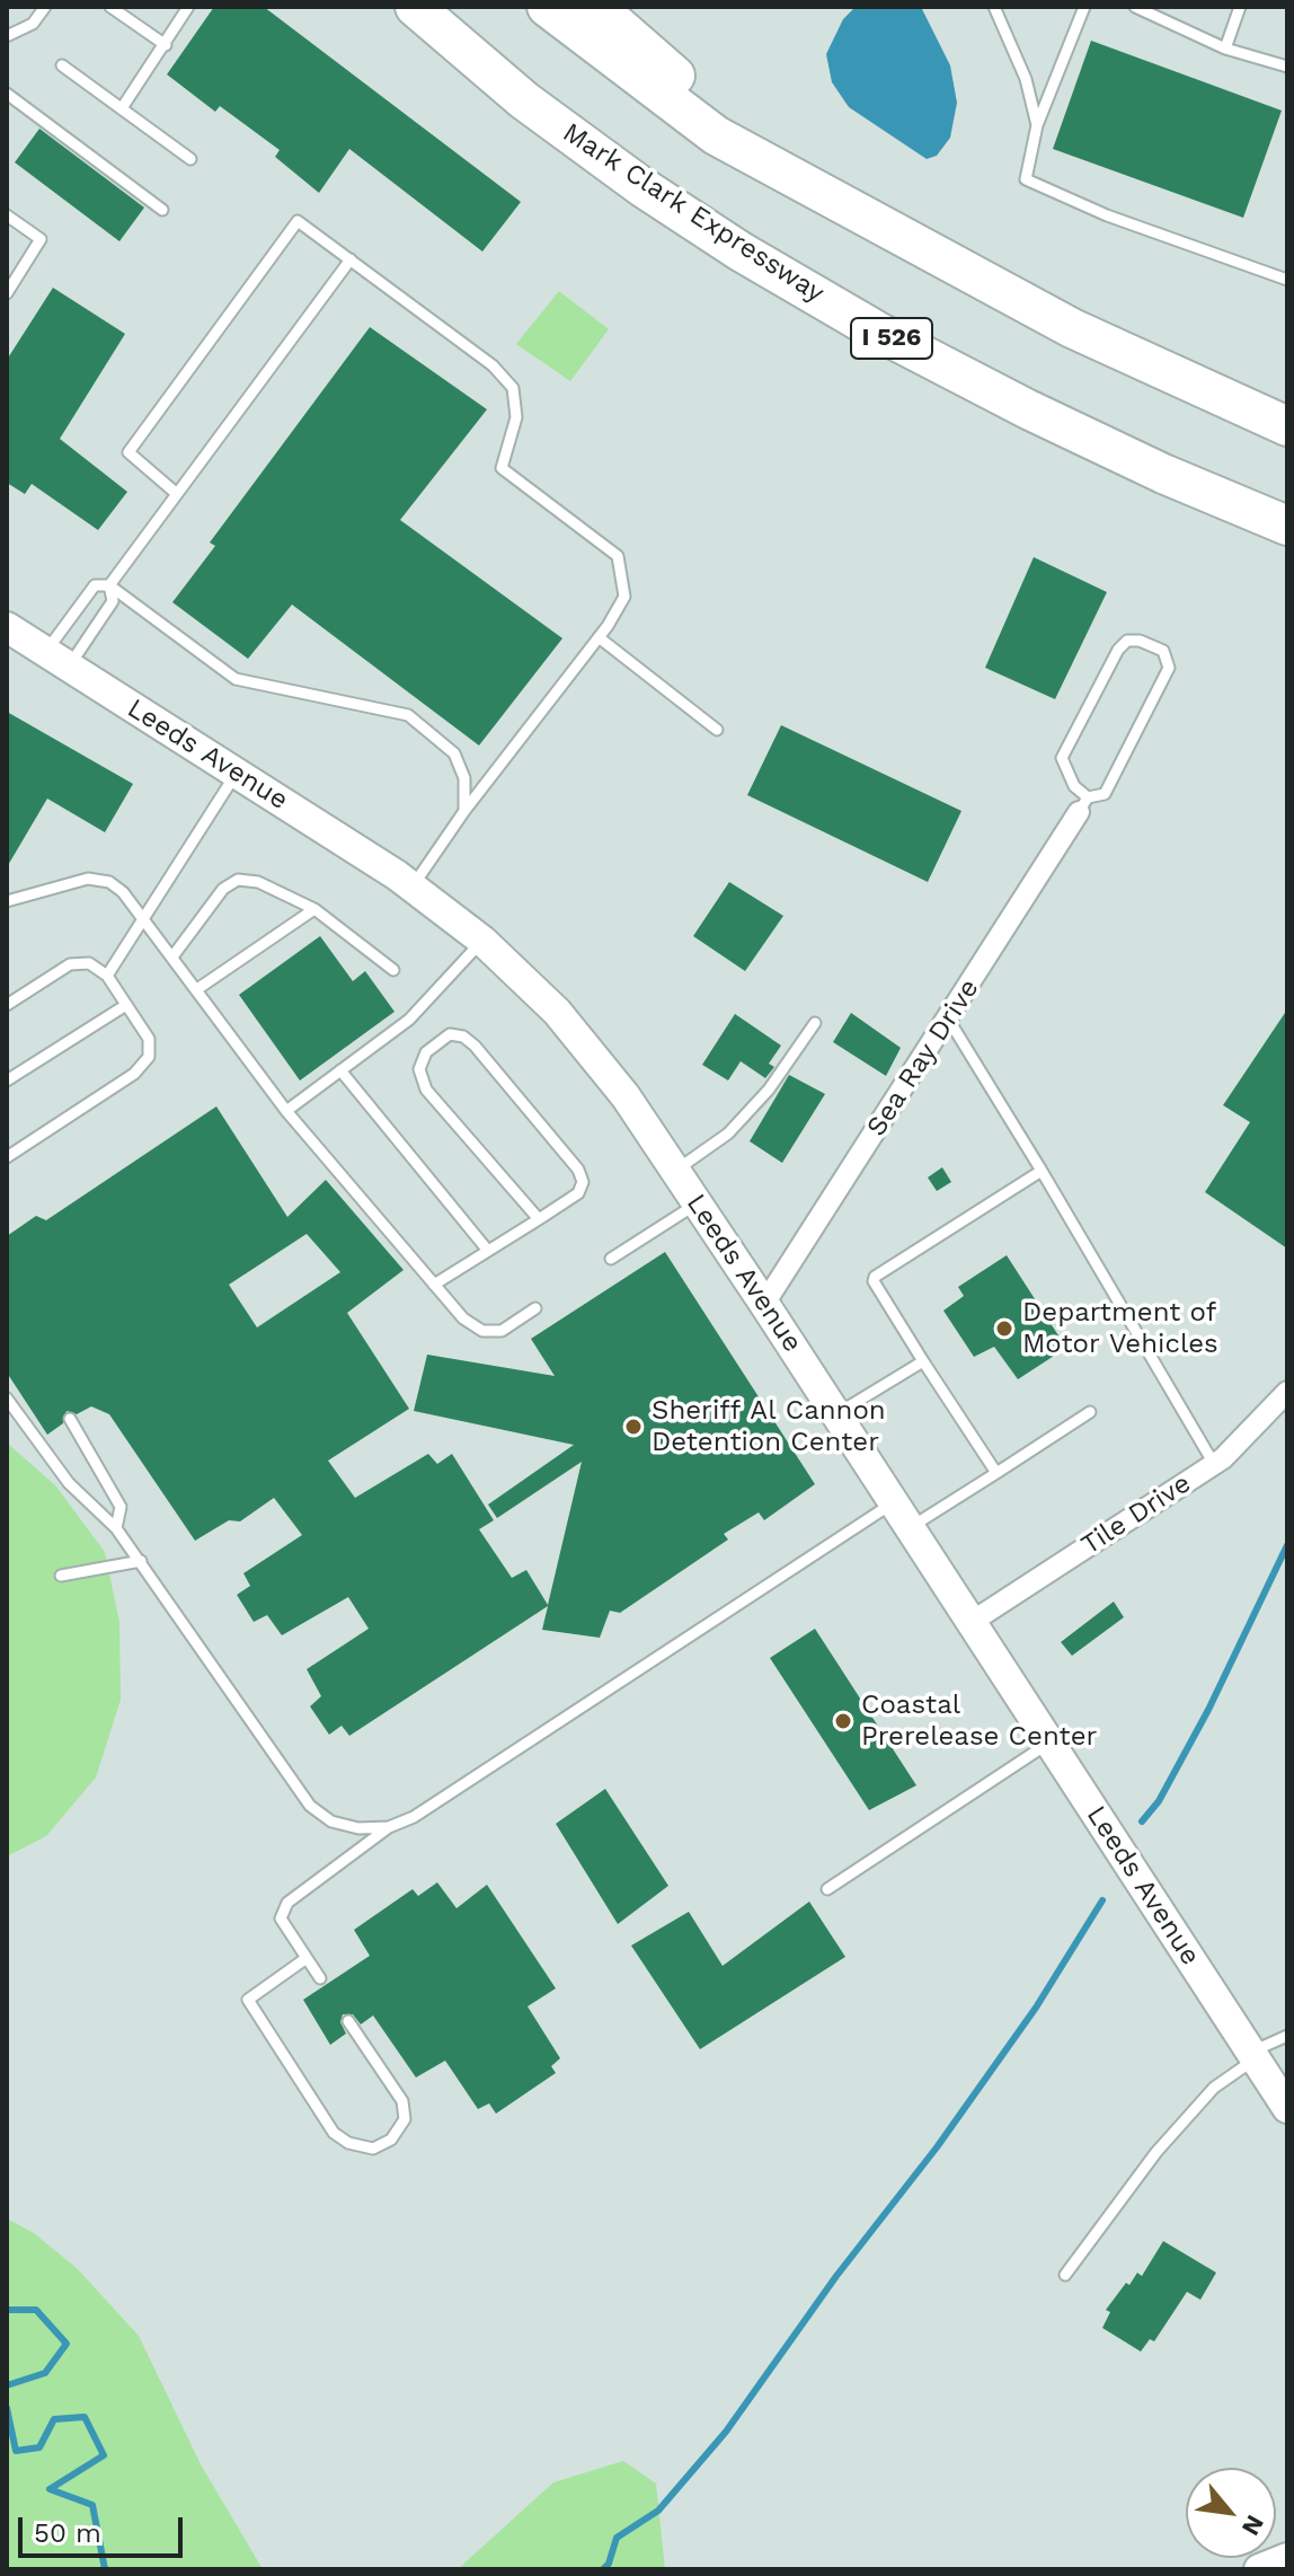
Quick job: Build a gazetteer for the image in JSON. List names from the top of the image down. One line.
{"streets":{"highway":["Mark Clark Expressway","I 526"],"street":["Leeds Avenue","Sea Ray Drive","Tile Drive"]},"crossings":[["Leeds Avenue","Sea Ray Drive"],["Leeds Avenue","Tile Drive"]],"places":["Department of Motor Vehicles","Sheriff Al Cannon Detention Center","Coastal Prerelease Center"],"scale_bar":"50 m","north":"bottom right"}
